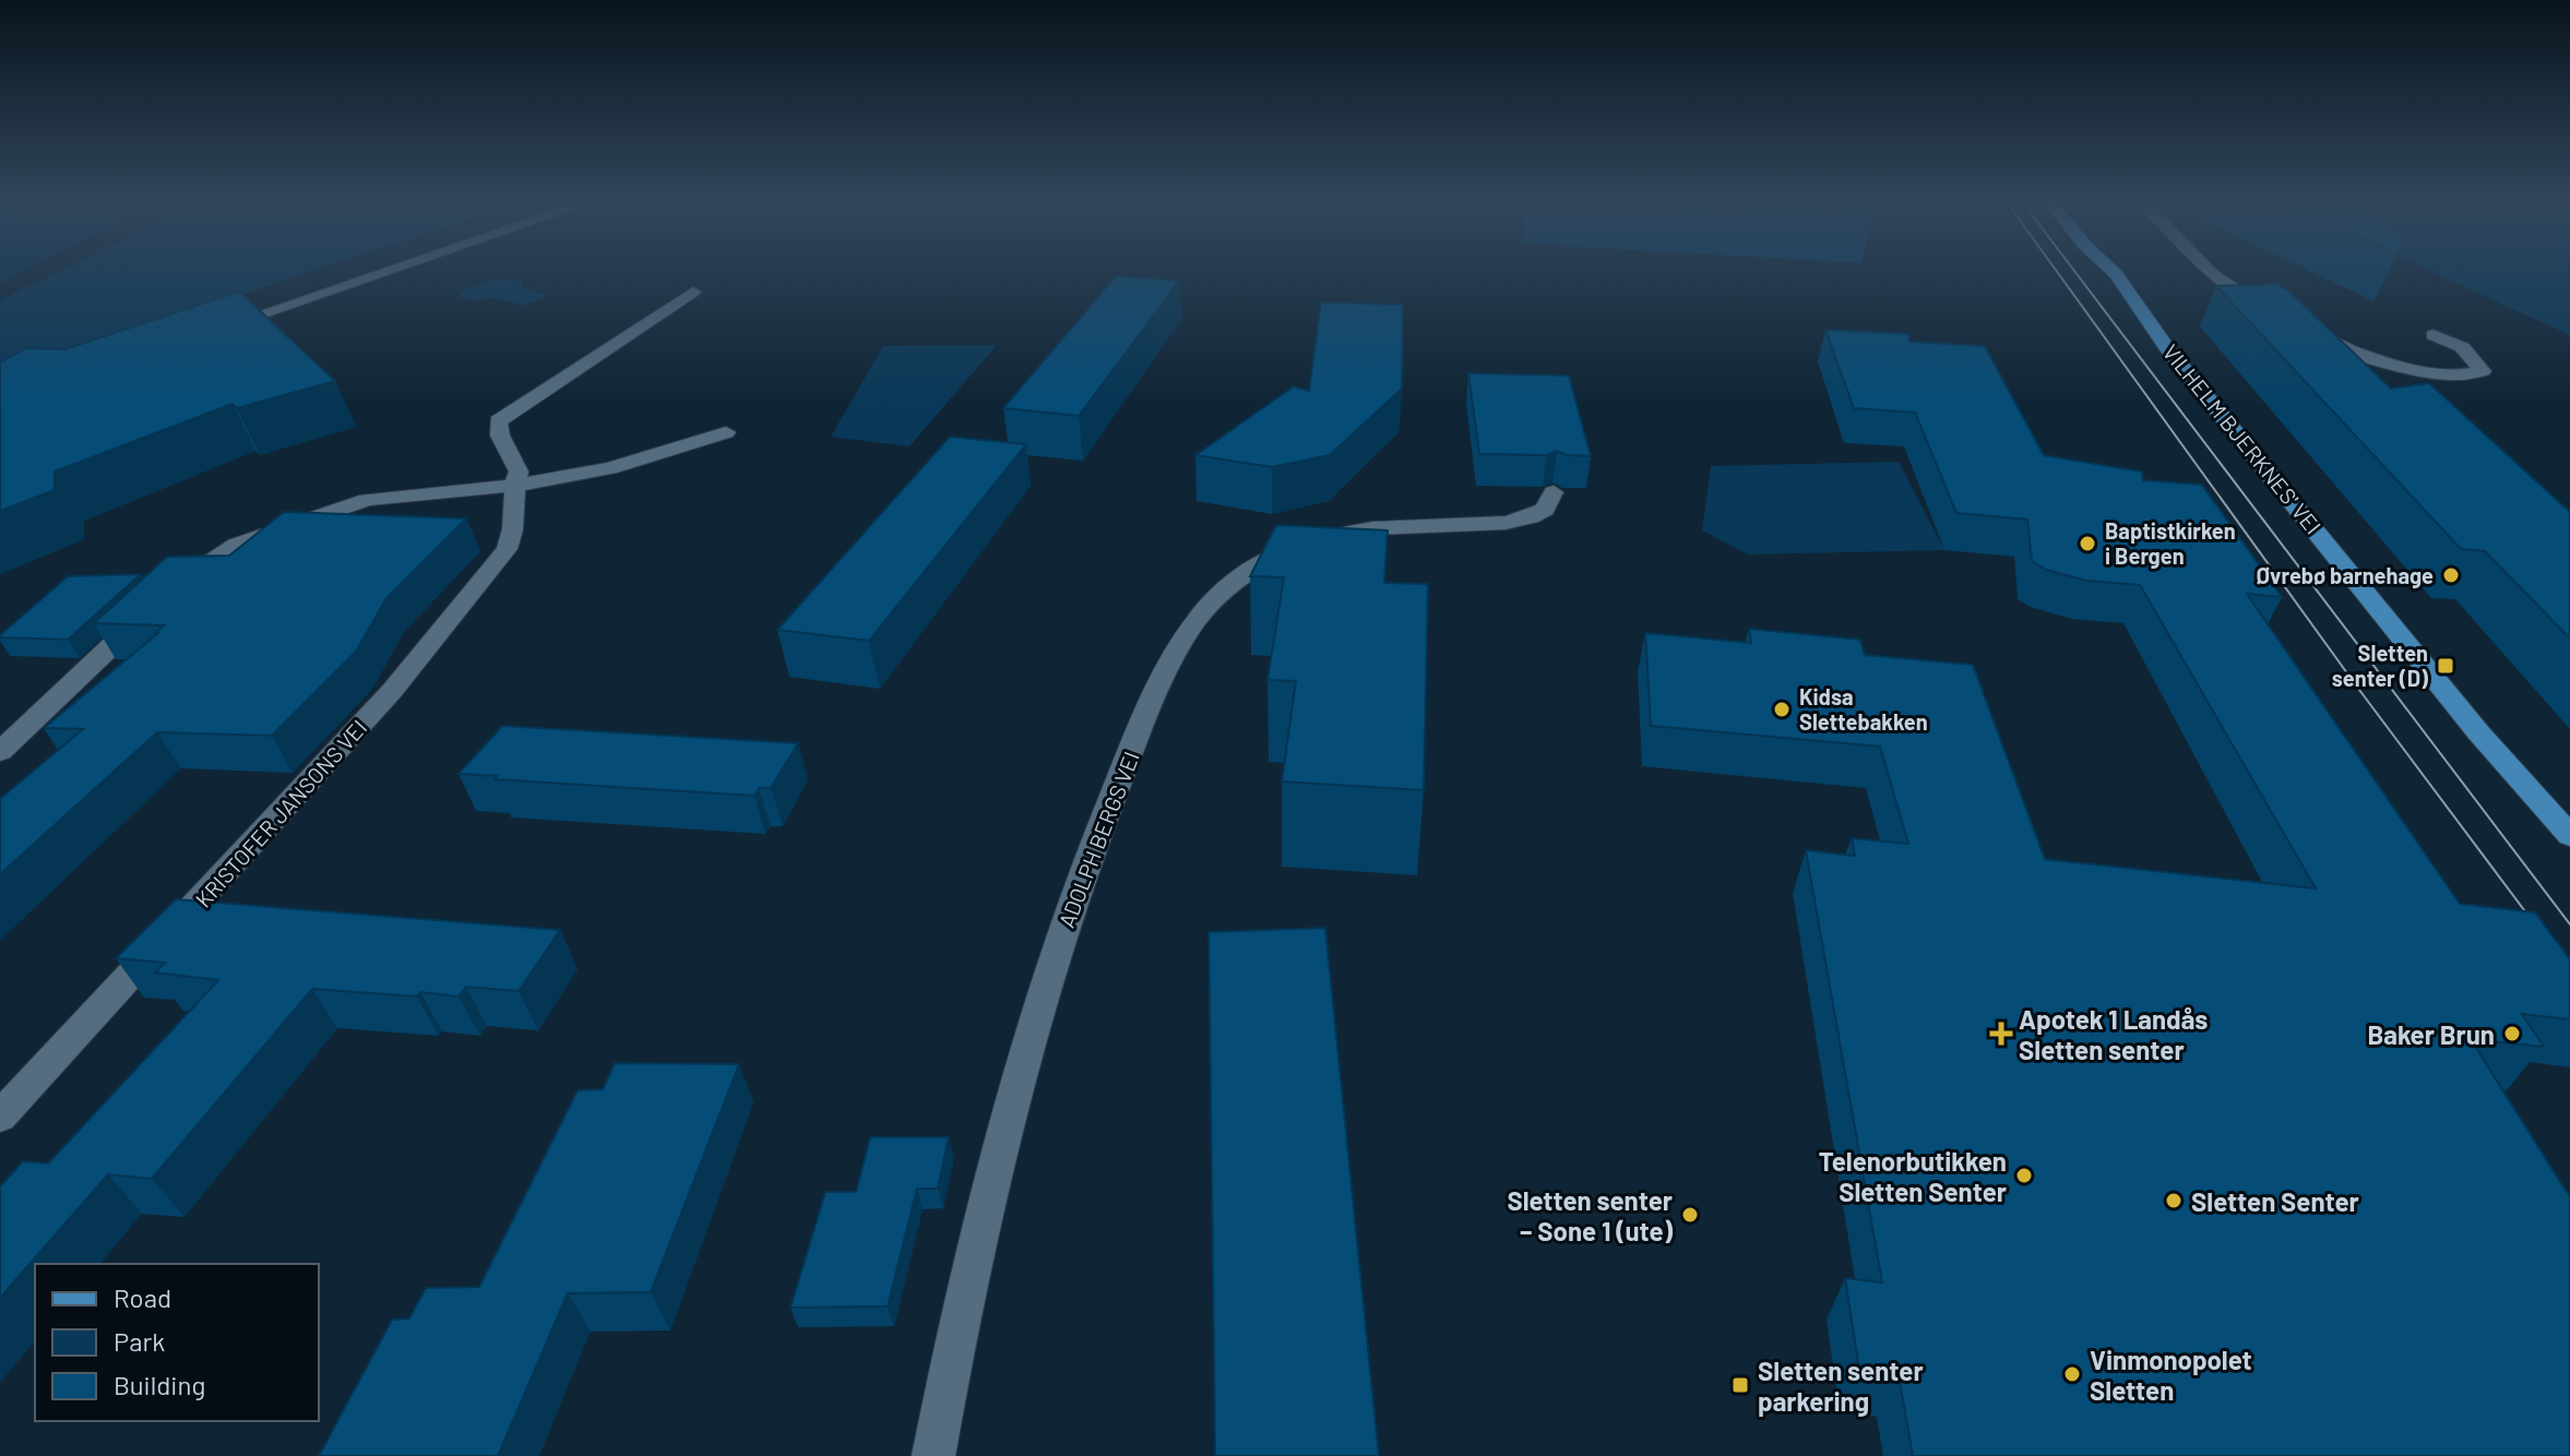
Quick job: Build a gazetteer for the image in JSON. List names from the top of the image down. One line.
{"streets":{"main road":["VILHELM BJERKNES' VEI"],"street":["KRISTOFER JANSONS VEI","ADOLPH BERGS VEI"]},"places":{"other":["Baptistkirken i Bergen","Øvrebø barnehage","Kidsa Slettebakken","Baker Brun","Telenorbutikken Sletten Senter","Sletten Senter","Sletten senter – Sone 1 (ute)","Vinmonopolet Sletten"],"transit":["Sletten senter (D)","Sletten senter parkering"],"health":["Apotek 1 Landås Sletten senter"]},"legend":["Road","Park","Building"]}
